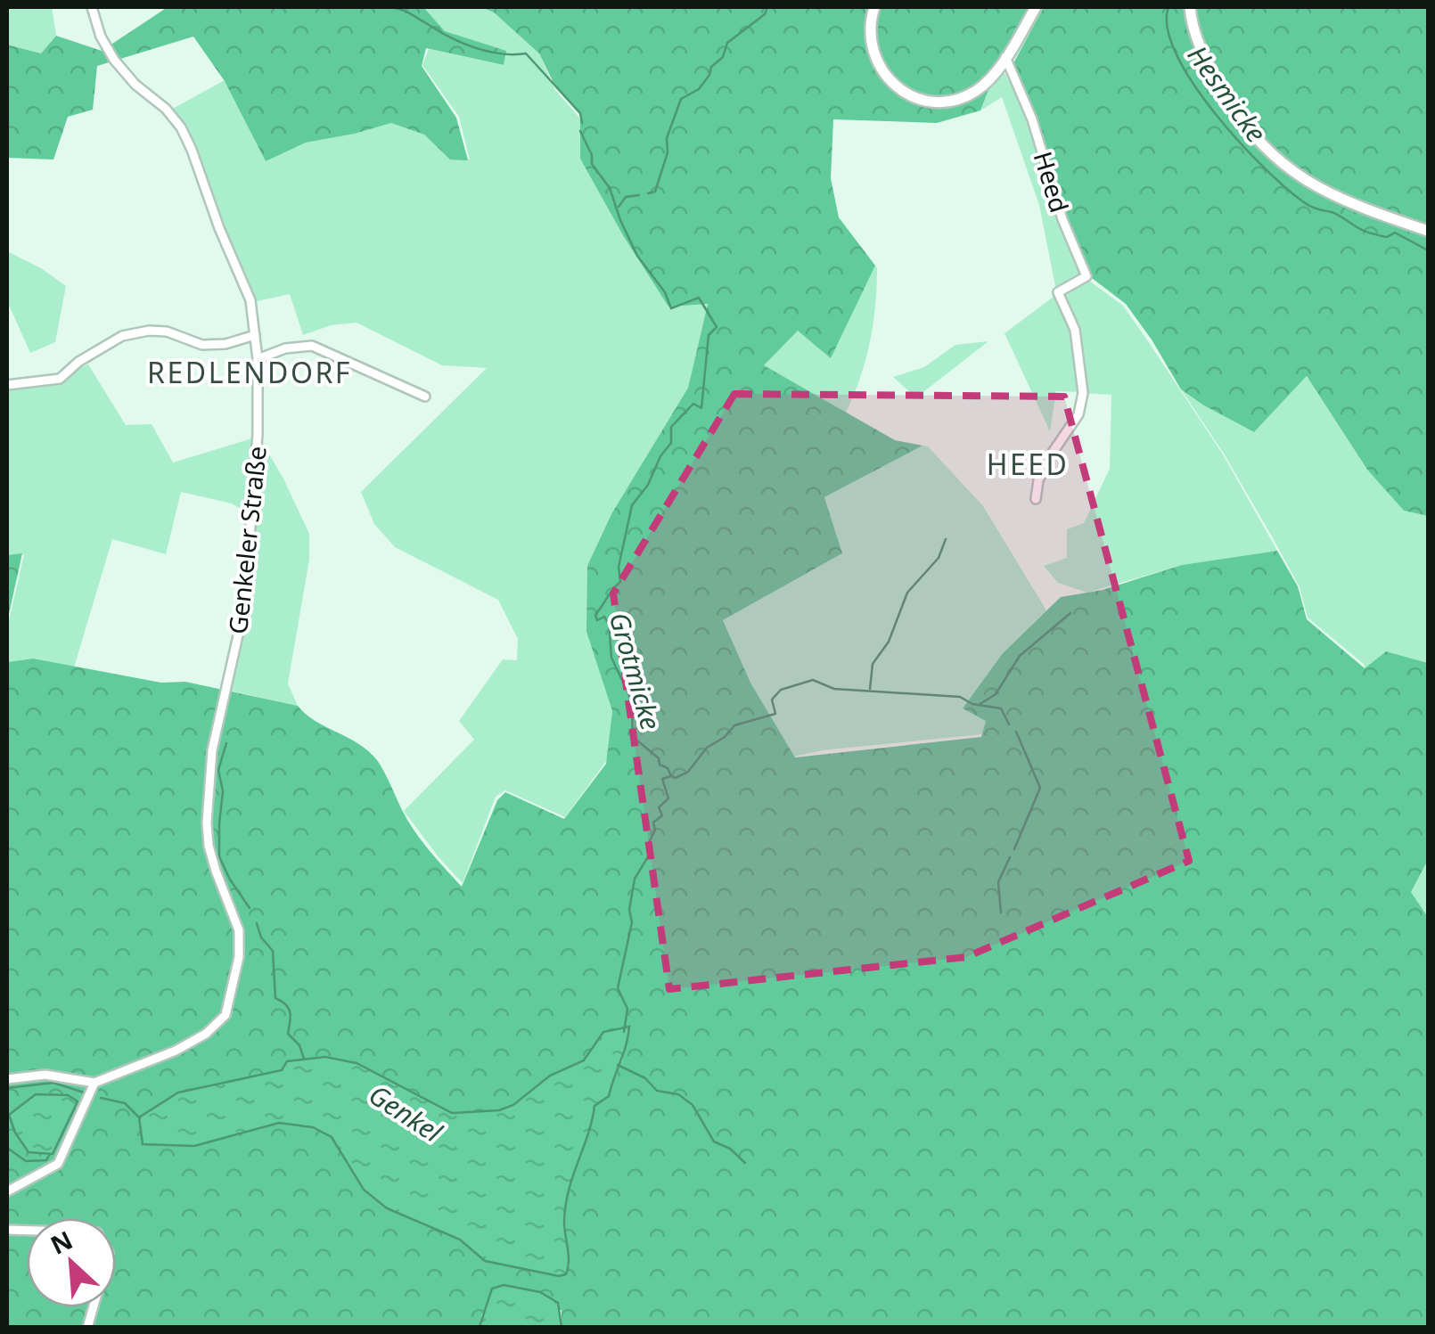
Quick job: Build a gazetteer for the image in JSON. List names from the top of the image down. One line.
{"streets":{"street":["Heed","Genkeler Straße"]},"districts":["REDLENDORF","HEED"],"water":["Hesmicke","Grotmicke","Genkel"],"north":"top left"}
